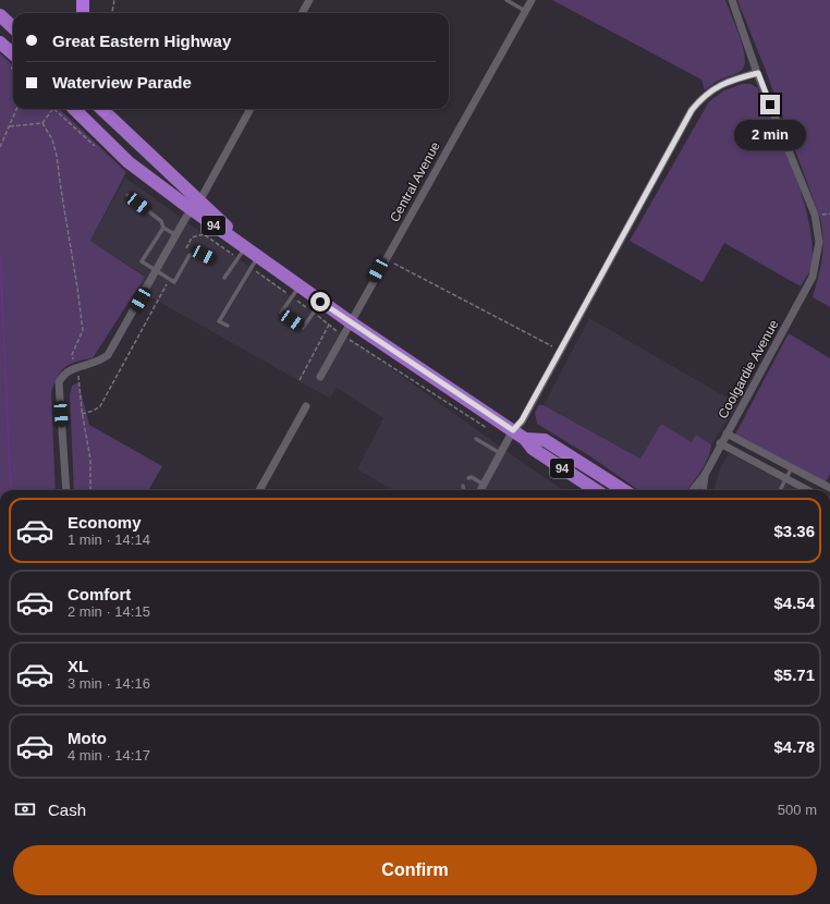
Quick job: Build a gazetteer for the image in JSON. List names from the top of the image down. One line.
{"streets":{"highway":["94"],"street":["Central Avenue","Coolgardie Avenue"]},"crossings":[["Central Avenue","94"]],"page":{"banner":["Great Eastern Highway","Waterview Parade"],"bubble":"2 min","list":[{"name":"Economy","note":"1 min · 14:14","value":"$3.36"},{"name":"Comfort","note":"2 min · 14:15","value":"$4.54"},{"name":"XL","note":"3 min · 14:16","value":"$5.71"},{"name":"Moto","note":"4 min · 14:17","value":"$4.78"}],"pay":["Cash","500 m"],"buttons":"Confirm"}}
